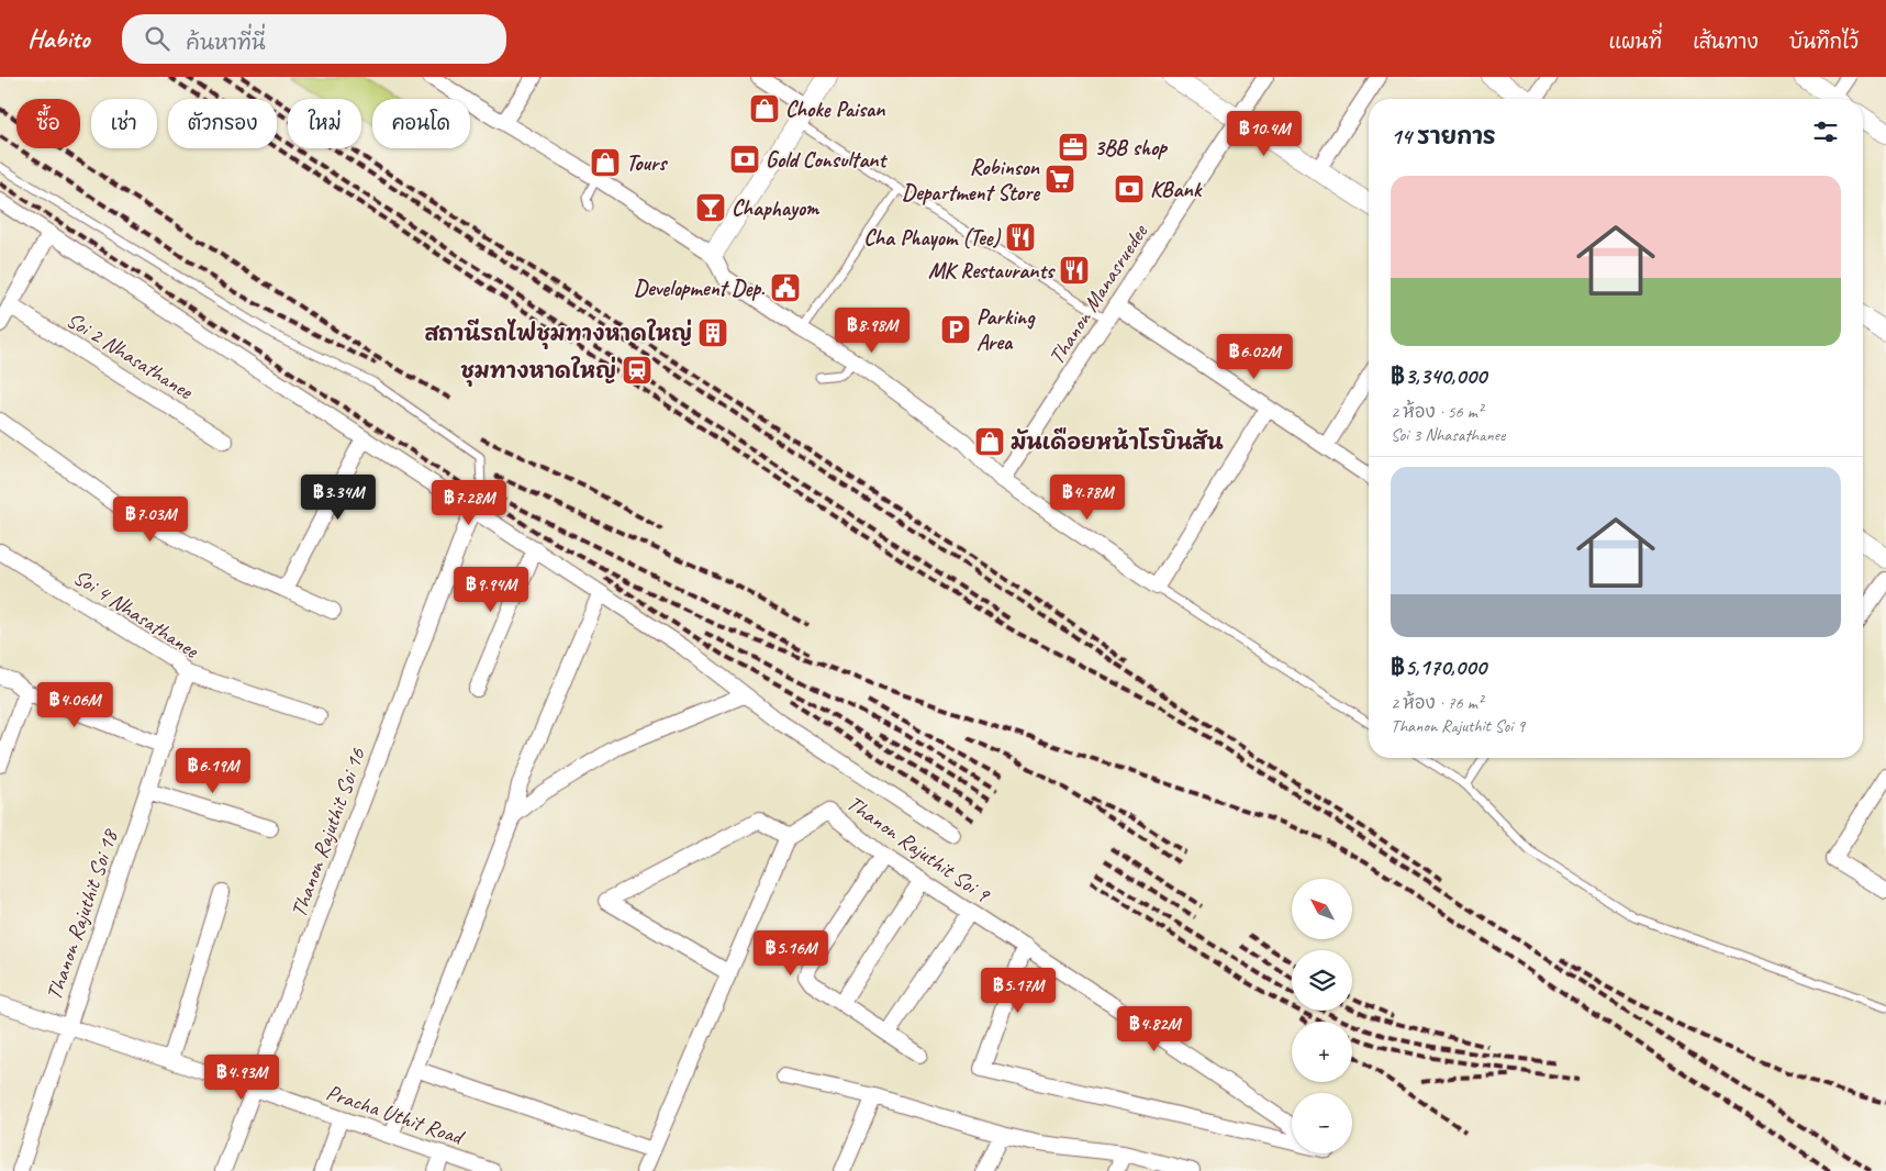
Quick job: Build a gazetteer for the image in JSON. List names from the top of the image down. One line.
{"streets":{"street":["Thanon Manasruedee","Soi 2 Nhasathanee","Soi 4 Nhasathanee","Thanon Rajuthit Soi 16","Thanon Rajuthit Soi 9","Thanon Rajuthit Soi 18","Pracha Uthit Road"]},"crossings":[["Soi 4 Nhasathanee","Thanon Rajuthit Soi 18"],["Thanon Rajuthit Soi 16","Pracha Uthit Road"],["Thanon Rajuthit Soi 18","Pracha Uthit Road"]],"places":{"shop":["Choke Paisan","Tours","มันเดือยหน้าโรบินสัน"],"office":["3BB shop"],"bank":["Gold Consultant","KBank"],"supermarket":["Robinson Department Store"],"bar":["Chaphayom"],"restaurant":["Cha Phayom (Tee)","MK Restaurants"],"public building":["Development Dep."],"parking":["Parking Area"],"building":["สถานีรถไฟชุมทางหาดใหญ่"],"station":["ชุมทางหาดใหญ่"]},"north":"top left","page":{"header":"Habito","search":"ค้นหาที่นี่","nav":["แผนที่","เส้นทาง","บันทึกไว้"],"chip":["ซื้อ","เช่า","ตัวกรอง","ใหม่","คอนโด"],"heading":"14 รายการ","price":["฿10.4M","฿8.98M","฿6.02M","฿3.34M","฿4.78M","฿7.28M","฿7.03M","฿9.94M","฿4.06M","฿6.19M","฿5.16M","฿5.17M","฿4.82M","฿4.93M"],"list":[{"name":"฿3,340,000","note":"2 ห้อง · 56 m² · Soi 3 Nhasathanee"},{"name":"฿5,170,000","note":"2 ห้อง · 76 m² · Thanon Rajuthit Soi 9"}],"map_buttons":["+","−"]}}
